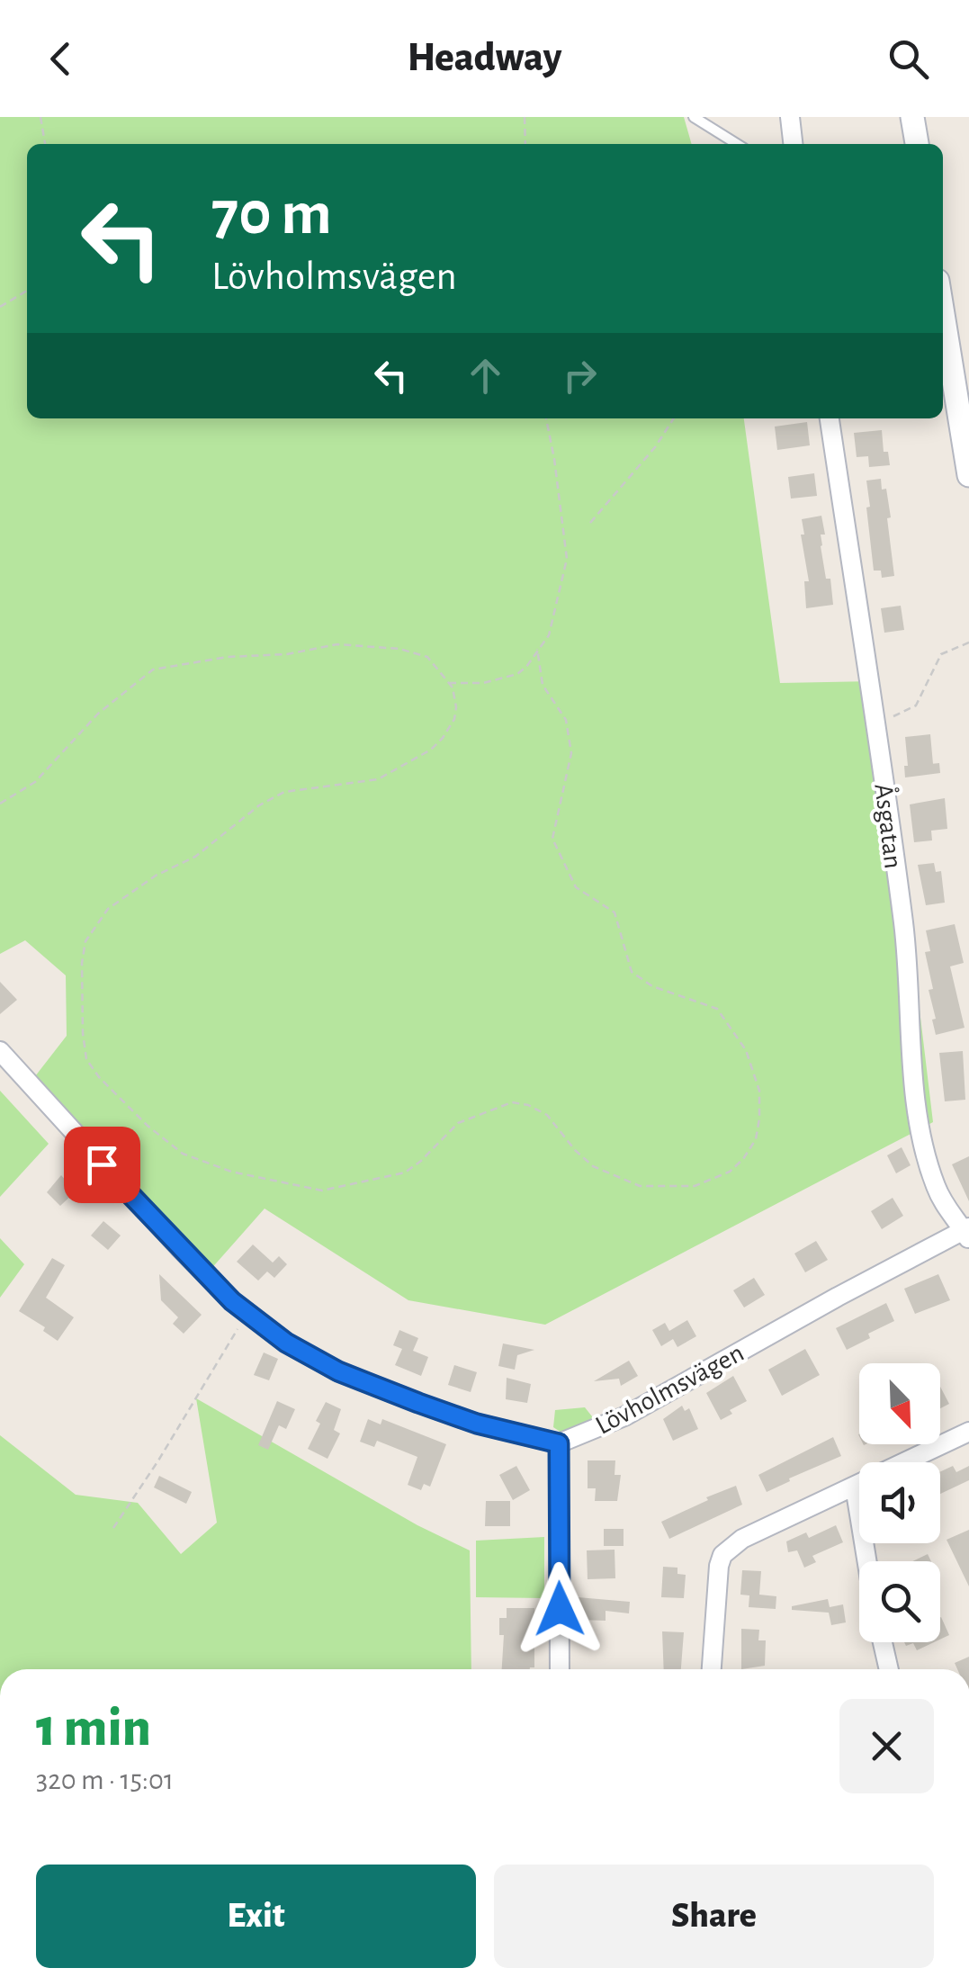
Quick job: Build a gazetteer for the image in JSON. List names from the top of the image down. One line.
{"streets":{"street":["Åsgatan","Lövholmsvägen"]},"crossings":[["Åsgatan","Lövholmsvägen"]],"north":"bottom right","page":{"header":"Headway","turn":["70 m","Lövholmsvägen"],"heading":["1 min","320 m · 15:01"],"buttons":["Exit","Share"]}}
